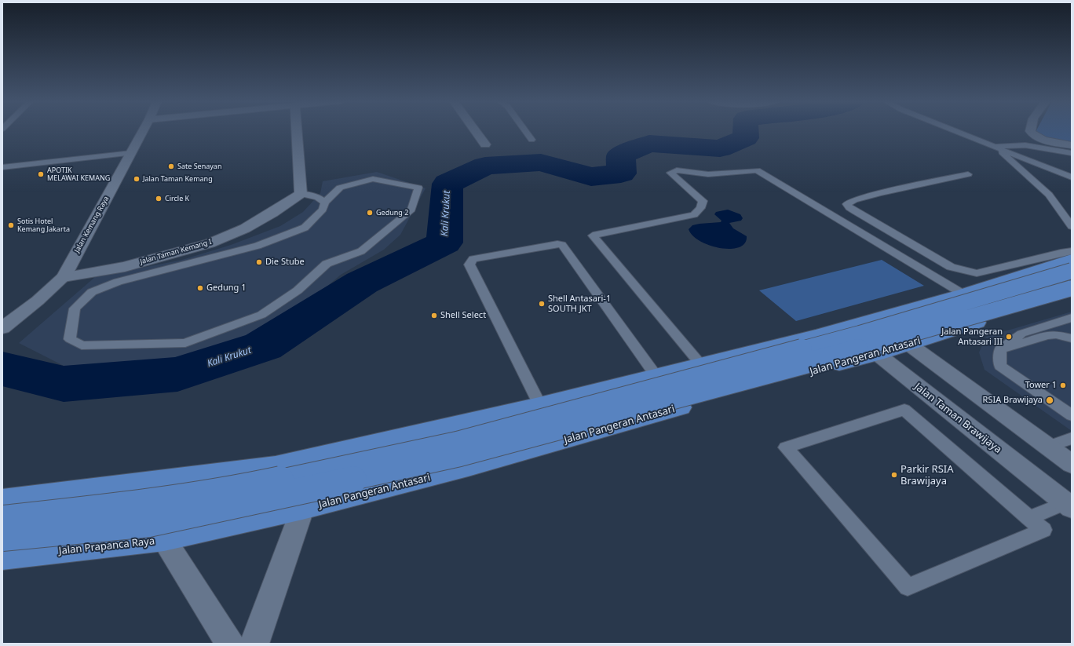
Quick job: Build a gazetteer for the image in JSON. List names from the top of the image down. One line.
{"streets":{"main road":["Jalan Pangeran Antasari","Jalan Prapanca Raya"],"street":["Jalan Kemang Raya","Jalan Taman Kemang I","Jalan Taman Brawijaya"]},"crossings":[["Jalan Kemang Raya","Jalan Taman Kemang I"],["Jalan Pangeran Antasari","Jalan Taman Brawijaya"],["Jalan Pangeran Antasari","Jalan Prapanca Raya"]],"water":["Kali Krukut"],"places":["Sate Senayan","APOTIK MELAWAI KEMANG","Jalan Taman Kemang","Circle K","Gedung 2","Sotis Hotel Kemang Jakarta","Die Stube","Gedung 1","Shell Antasari-1 SOUTH JKT","Shell Select","Jalan Pangeran Antasari III","Tower 1","RSIA Brawijaya","Parkir RSIA Brawijaya"]}
